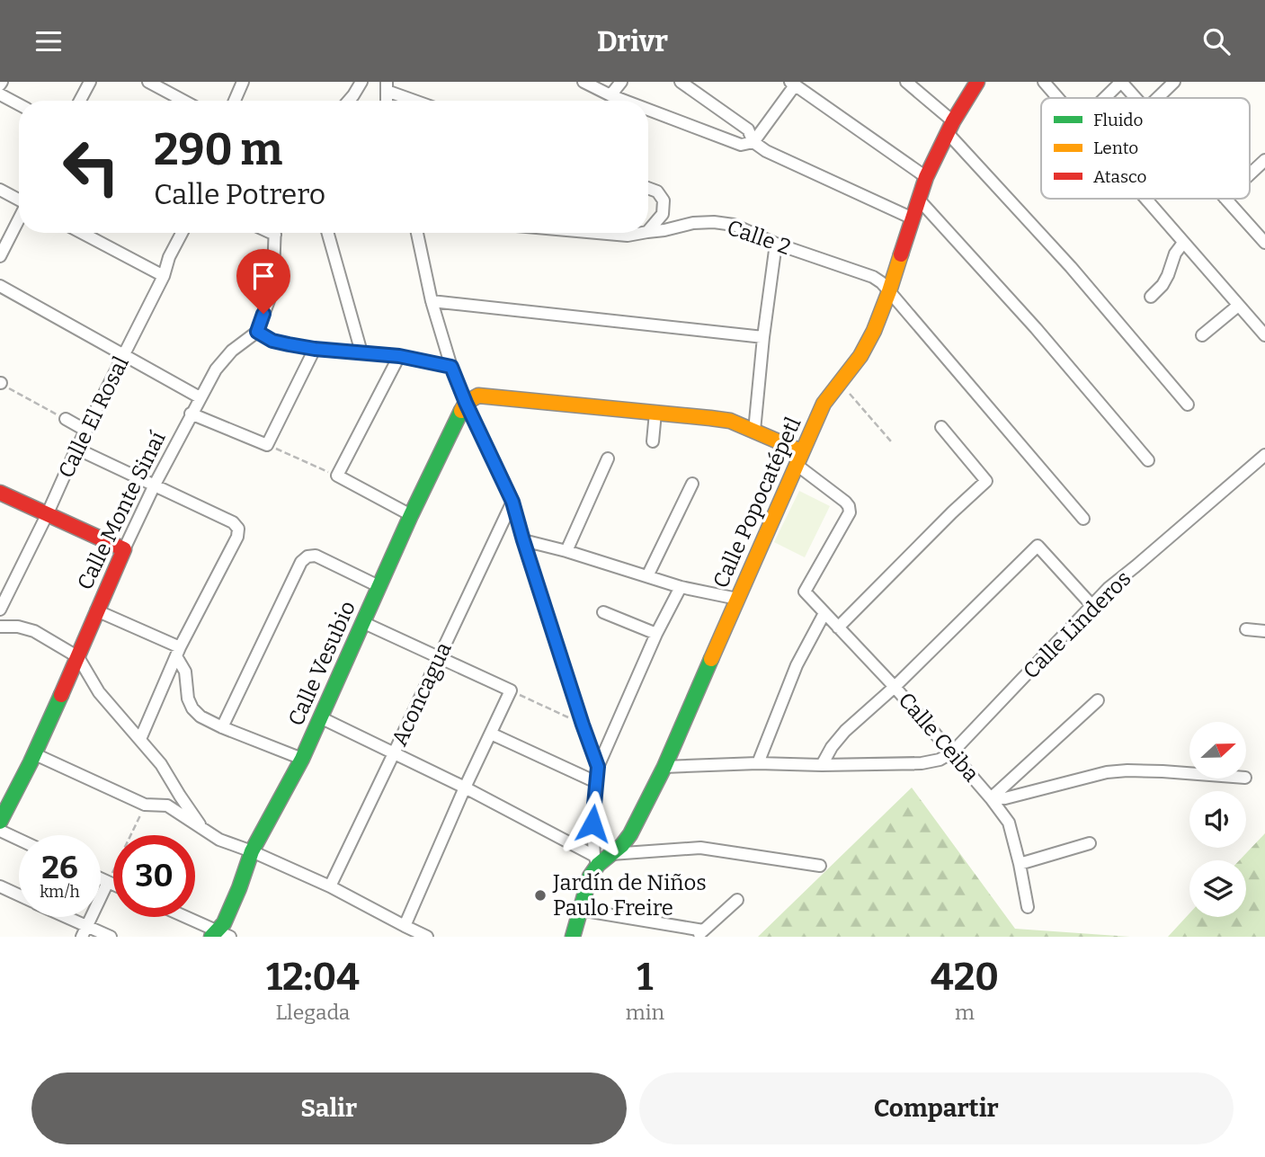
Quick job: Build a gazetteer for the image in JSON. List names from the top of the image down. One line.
{"streets":{"street":["Calle 2","Calle El Rosal","Calle Popocatépetl","Calle Monte Sinaí","Calle Linderos","Calle Vesubio","Aconcagua","Calle Ceiba"]},"crossings":[["Calle 2","Calle Popocatépetl"],["Calle Popocatépetl","Calle Ceiba"],["Calle Linderos","Calle Ceiba"]],"places":["Jardín de Niños Paulo Freire"],"legend":["Fluido","Lento","Atasco"],"north":"right","page":{"header":"Drivr","turn":["290 m","Calle Potrero"],"speed":"26 km/h","limit":"30","eta":["12:04","Llegada","1","min","420","m"],"buttons":["Salir","Compartir"]}}
